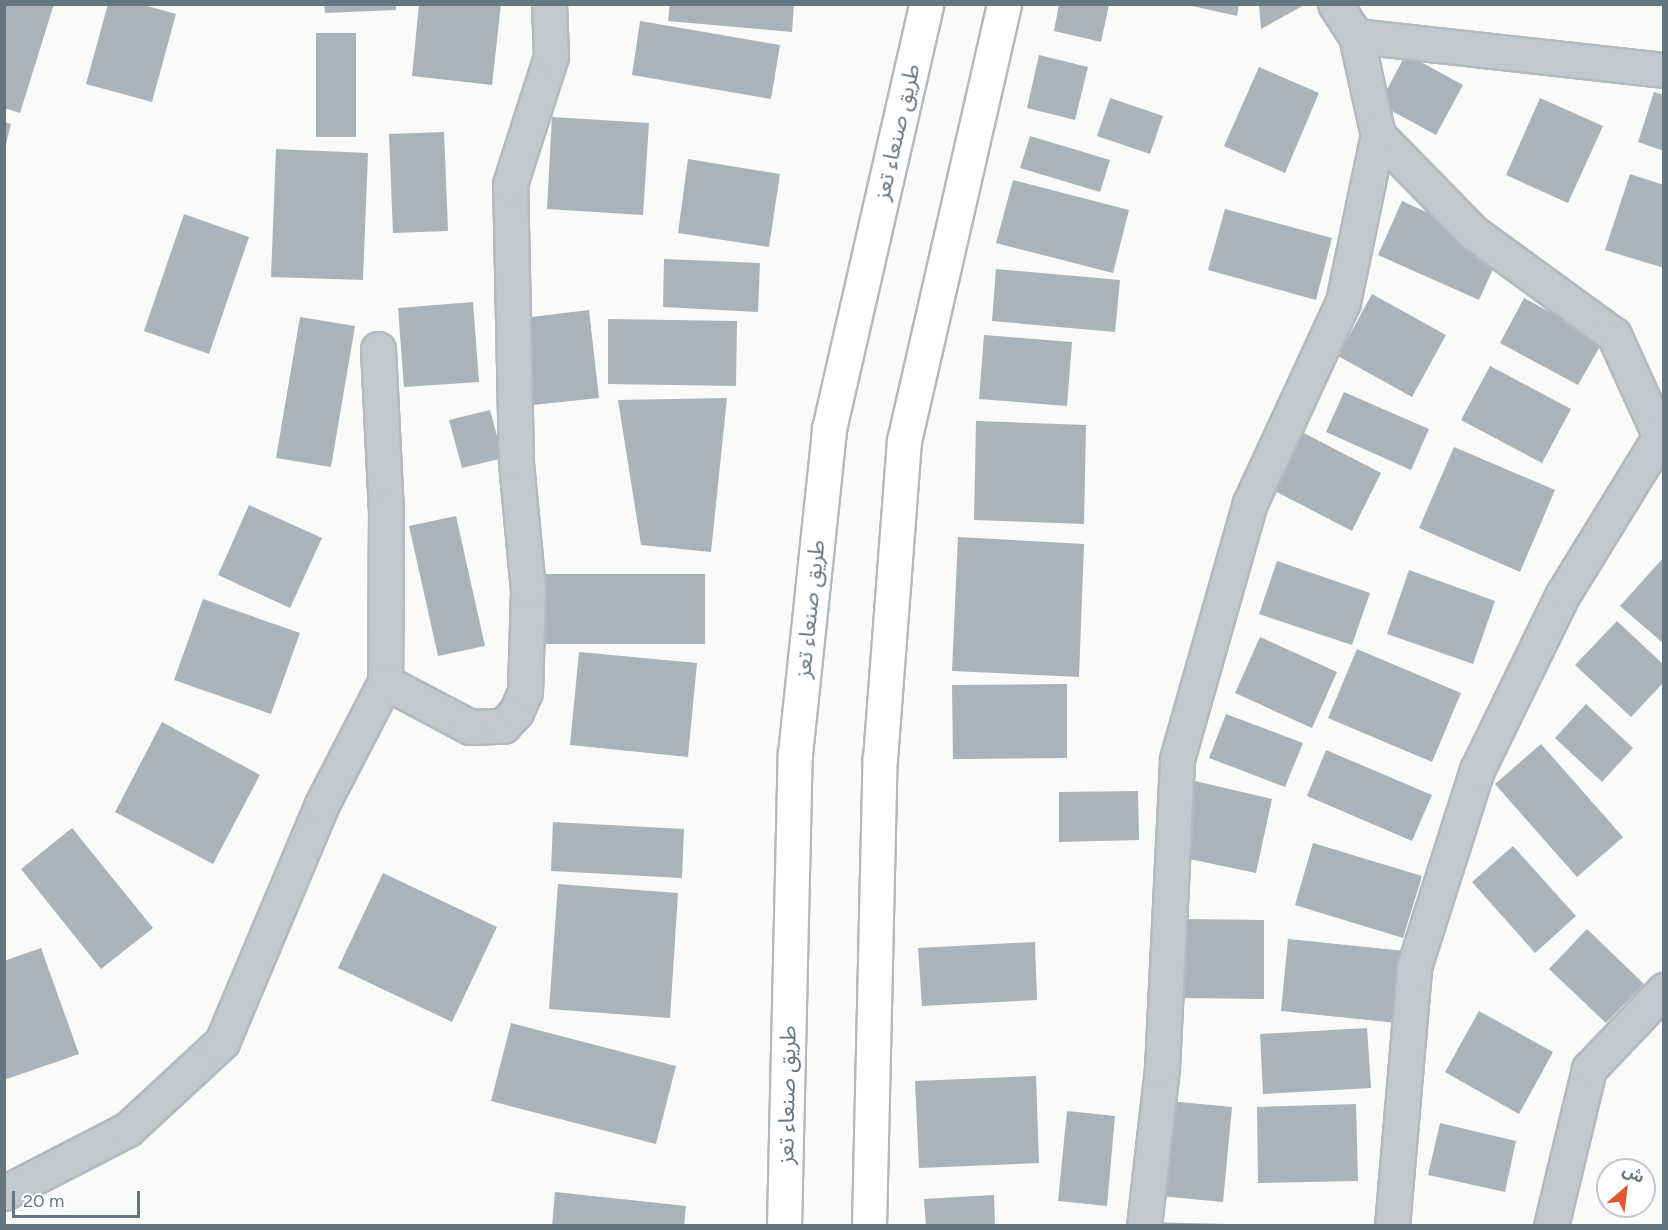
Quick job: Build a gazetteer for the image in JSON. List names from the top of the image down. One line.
{"streets":{"highway":["طريق صنعاء تعز"]},"scale_bar":"20 m","north":"top right"}
